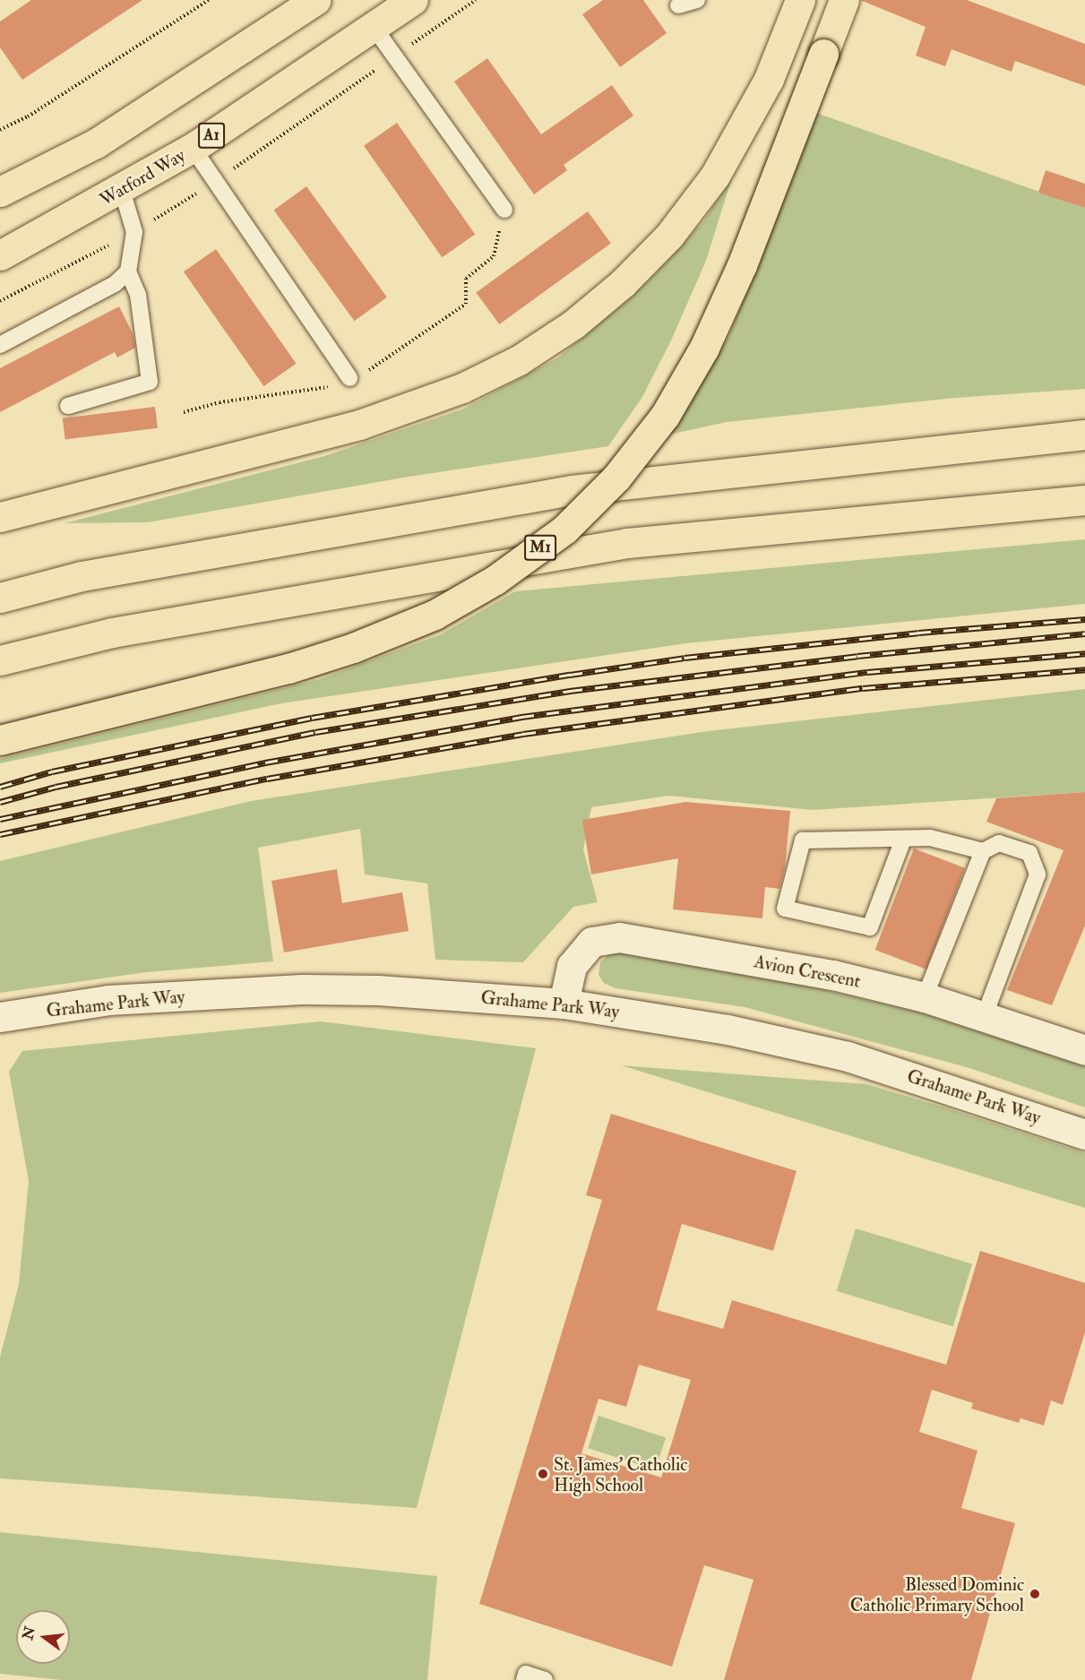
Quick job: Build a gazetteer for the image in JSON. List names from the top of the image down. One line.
{"streets":{"highway":["A1","Watford Way","M1"],"street":["Avion Crescent","Grahame Park Way"]},"crossings":[["Avion Crescent","Grahame Park Way"]],"places":["St. James' Catholic High School","Blessed Dominic Catholic Primary School"],"north":"left"}
